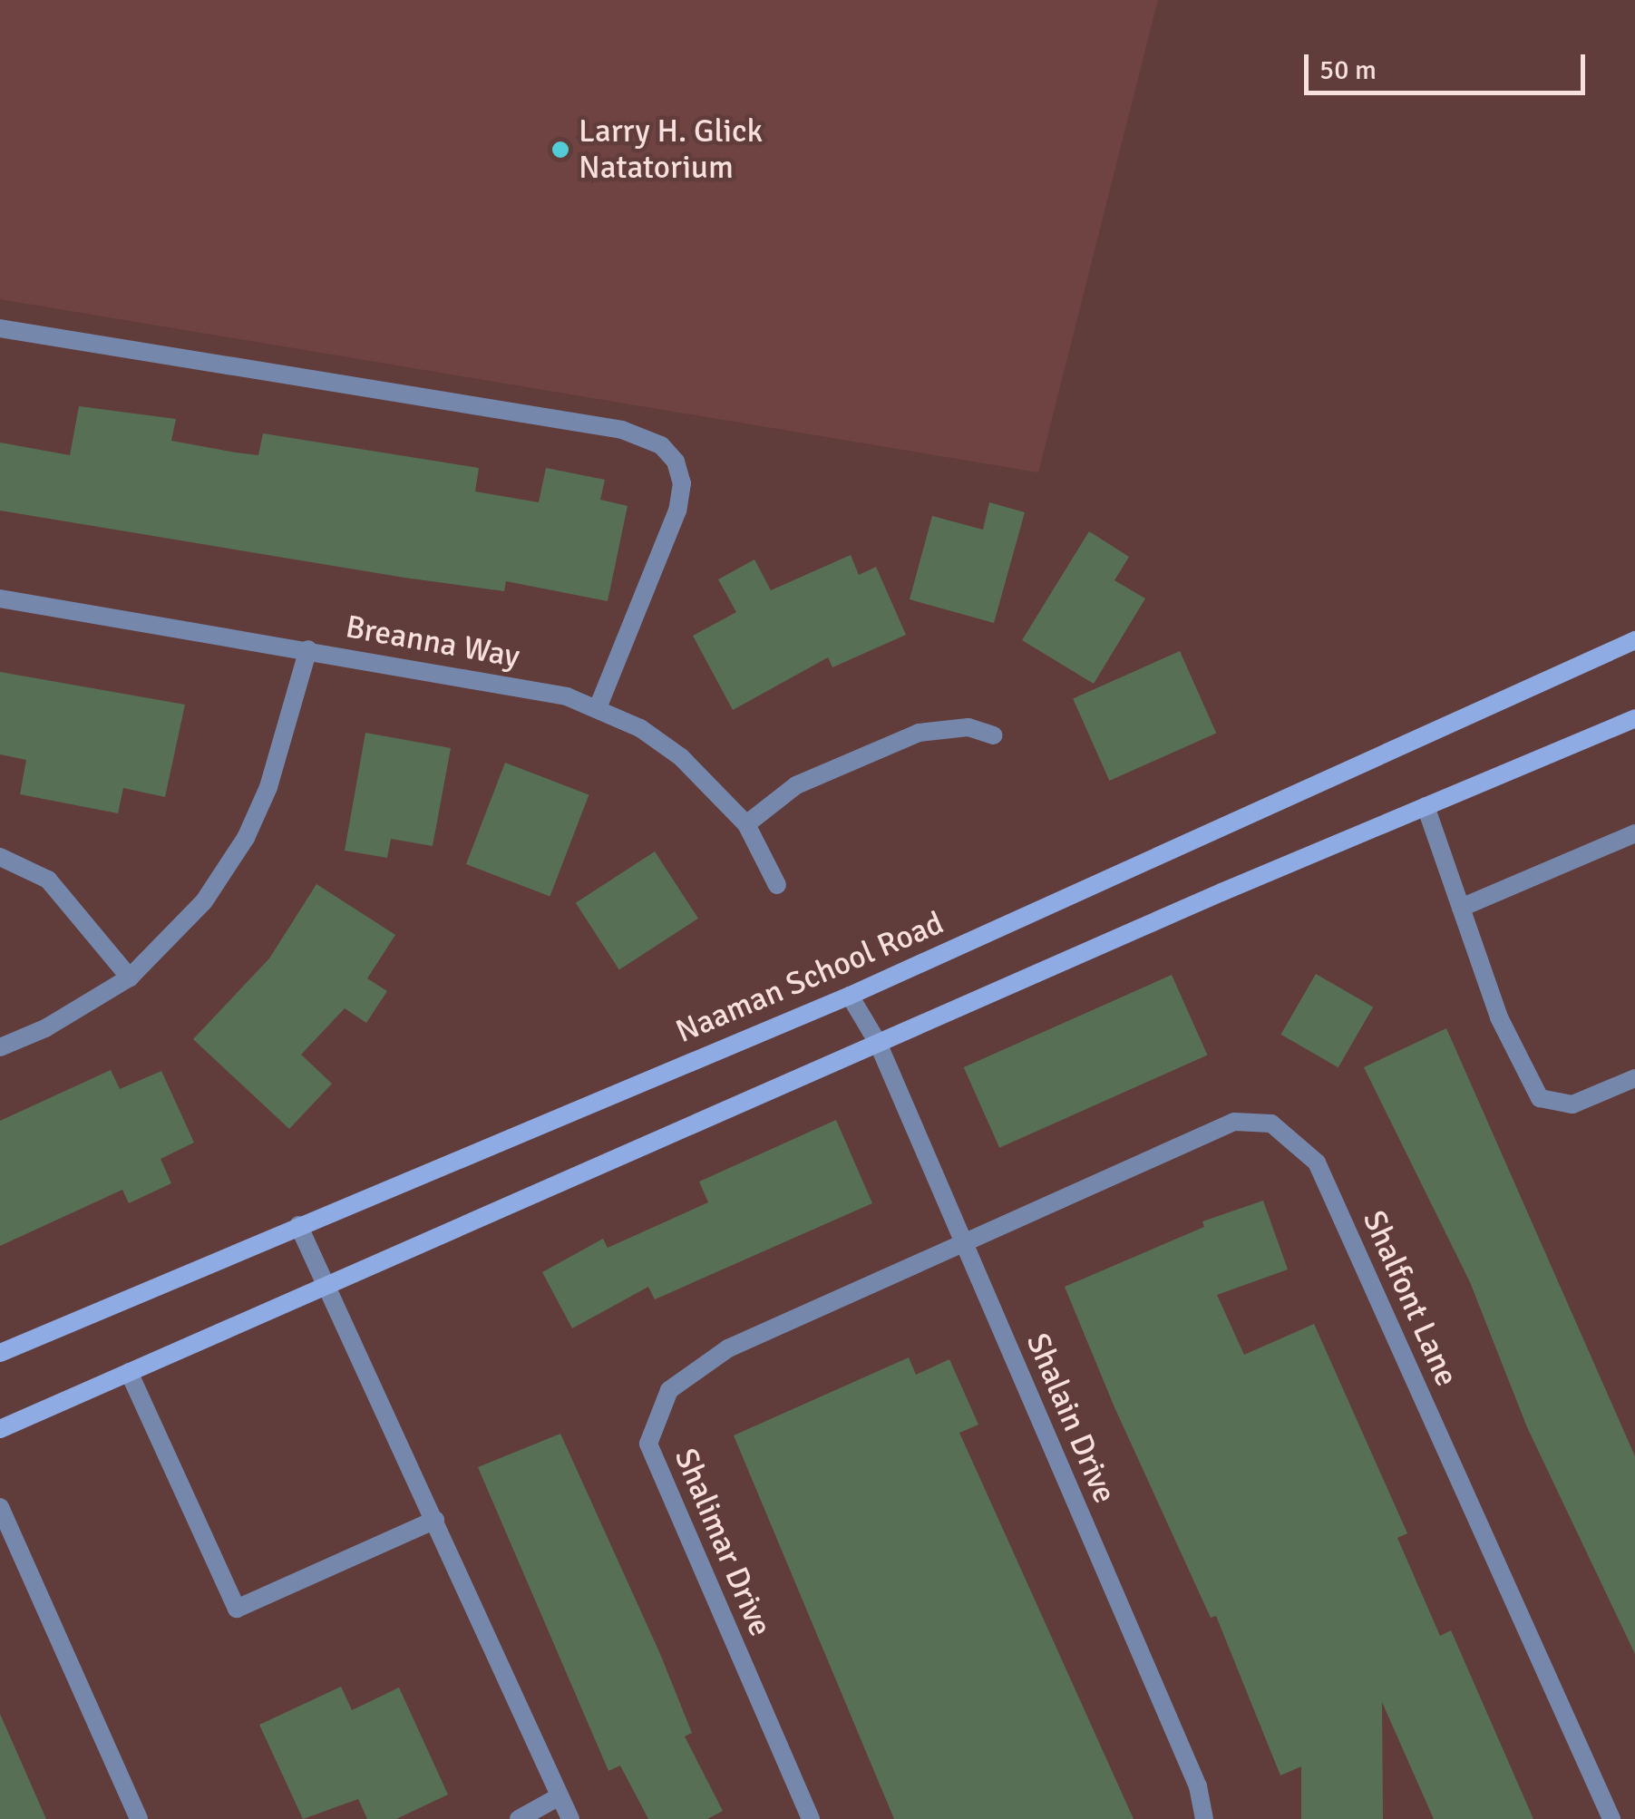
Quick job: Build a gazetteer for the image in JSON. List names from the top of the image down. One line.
{"streets":{"main road":["Naaman School Road"],"street":["Breanna Way","Shalfont Lane","Shalain Drive","Shalimar Drive"]},"crossings":[["Shalfont Lane","Shalain Drive"],["Shalfont Lane","Shalimar Drive"],["Shalain Drive","Shalimar Drive"]],"places":["Larry H. Glick Natatorium"],"scale_bar":"50 m"}
